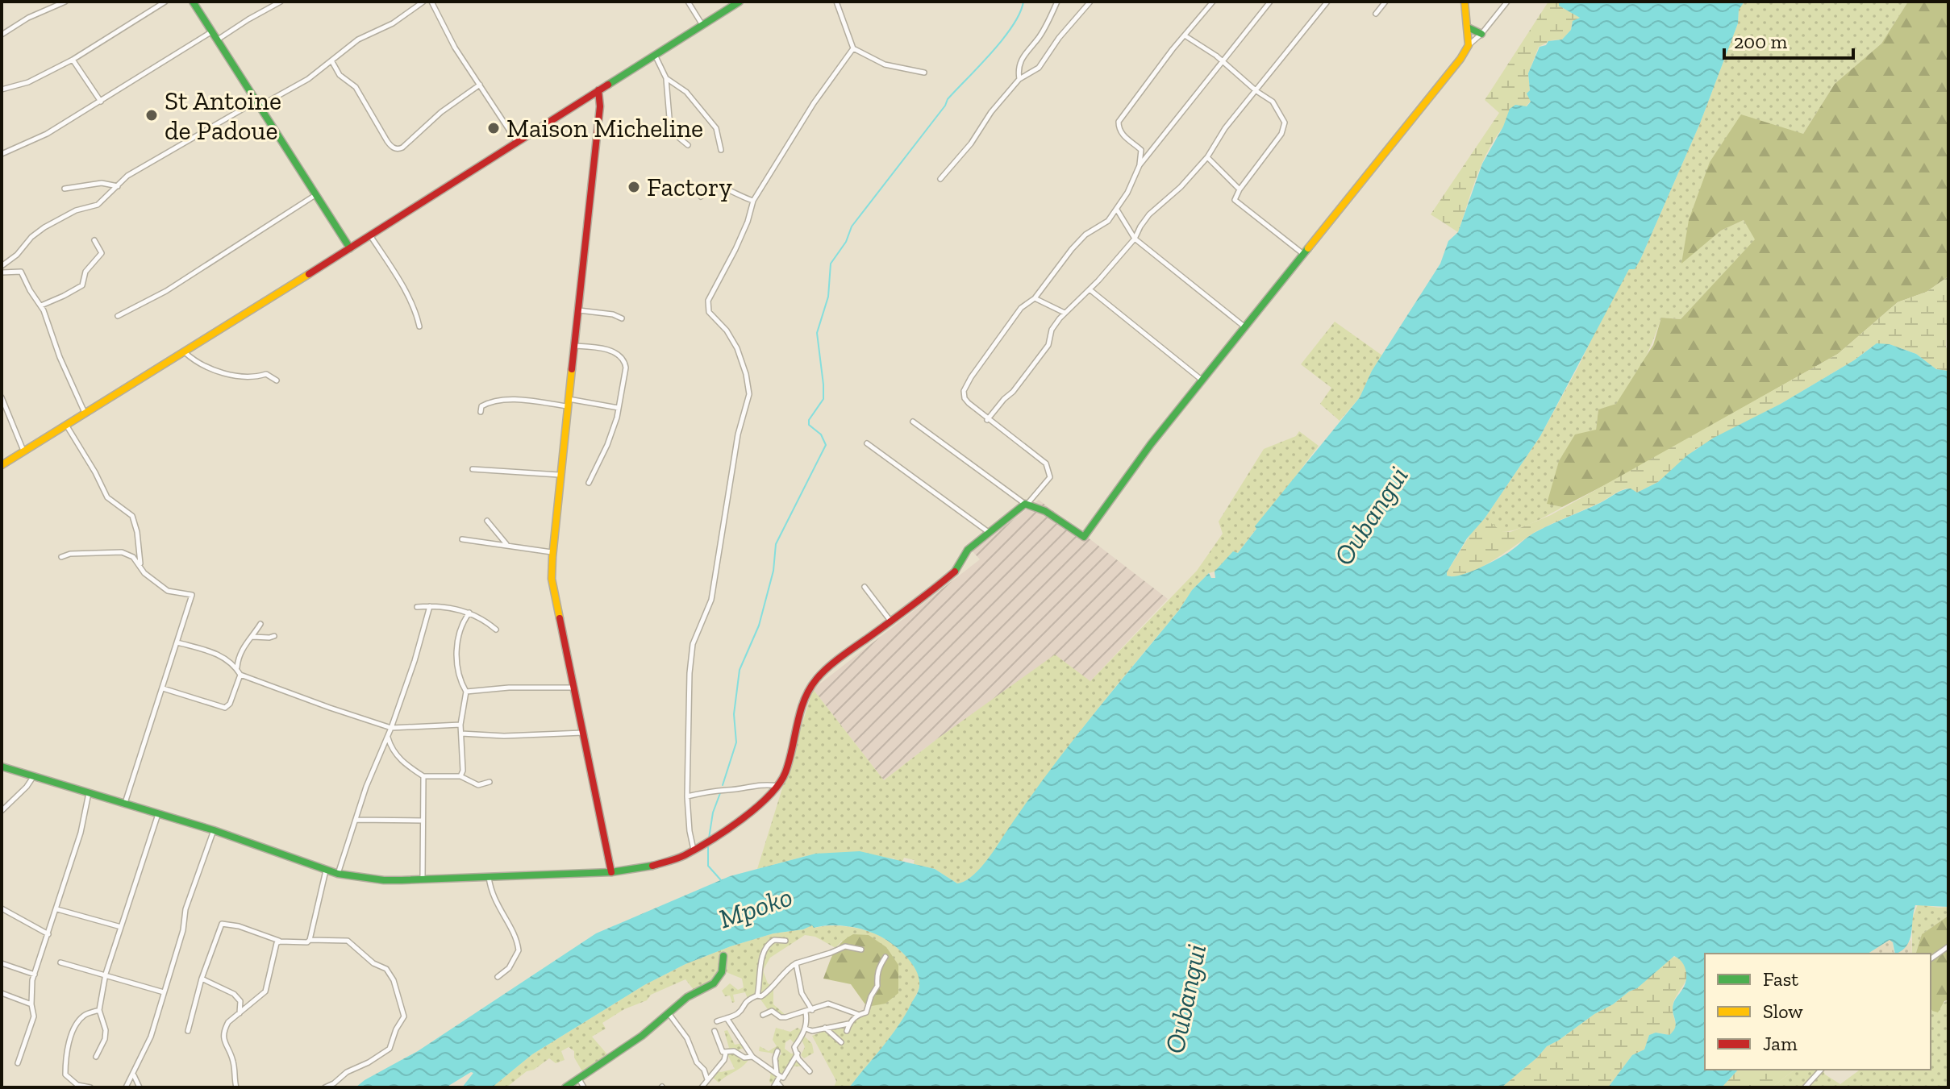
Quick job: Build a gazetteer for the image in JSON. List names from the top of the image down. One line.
{"water":["Oubangui","Mpoko"],"places":["St Antoine de Padoue","Maison Micheline","Factory"],"legend":["Fast","Slow","Jam"],"scale_bar":"200 m"}
